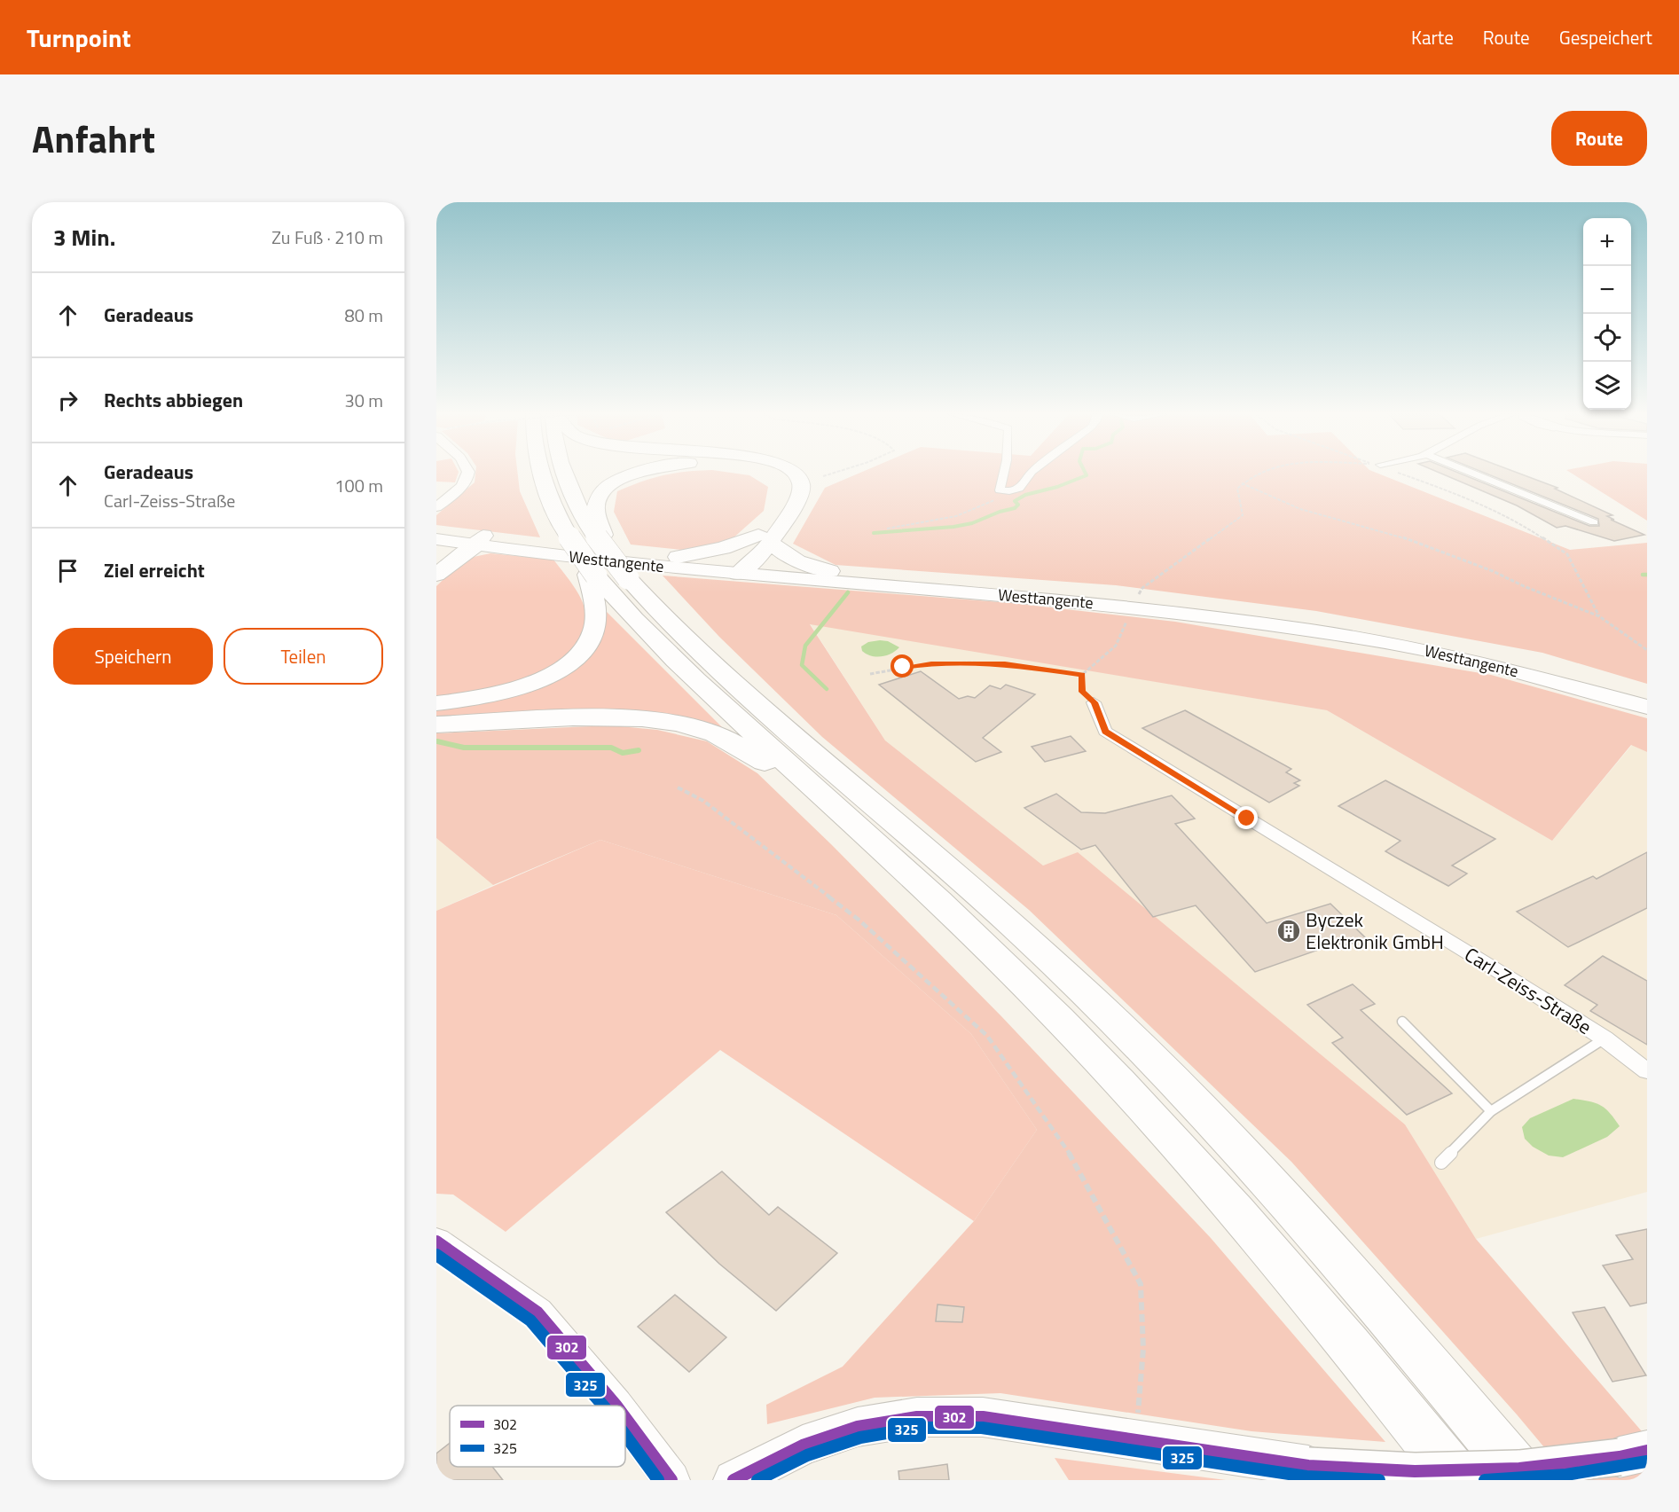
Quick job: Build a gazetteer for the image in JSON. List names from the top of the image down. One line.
{"streets":{"main road":["Westtangente"],"street":["Carl-Zeiss-Straße"]},"places":{"building":["Byczek Elektronik GmbH"]},"lines":["transit line 302","transit line 325"],"legend":["302","325"],"page":{"header":"Turnpoint","nav":["Karte","Route","Gespeichert"],"title":"Anfahrt","buttons":["Route",["Speichern","Teilen"]],"heading":["3 Min.","Zu Fuß · 210 m"],"map_buttons":["+","−"],"list":[["Geradeaus","80 m"],["Rechts abbiegen","30 m"],["Geradeaus","Carl-Zeiss-Straße","100 m"],"Ziel erreicht"]}}
